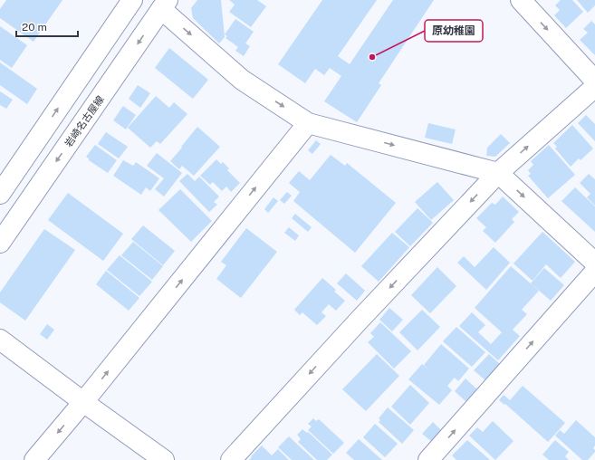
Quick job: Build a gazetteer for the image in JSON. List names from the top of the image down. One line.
{"streets":{"street":["岩崎名古屋線"]},"places":["原幼稚園"],"scale_bar":"20 m"}
